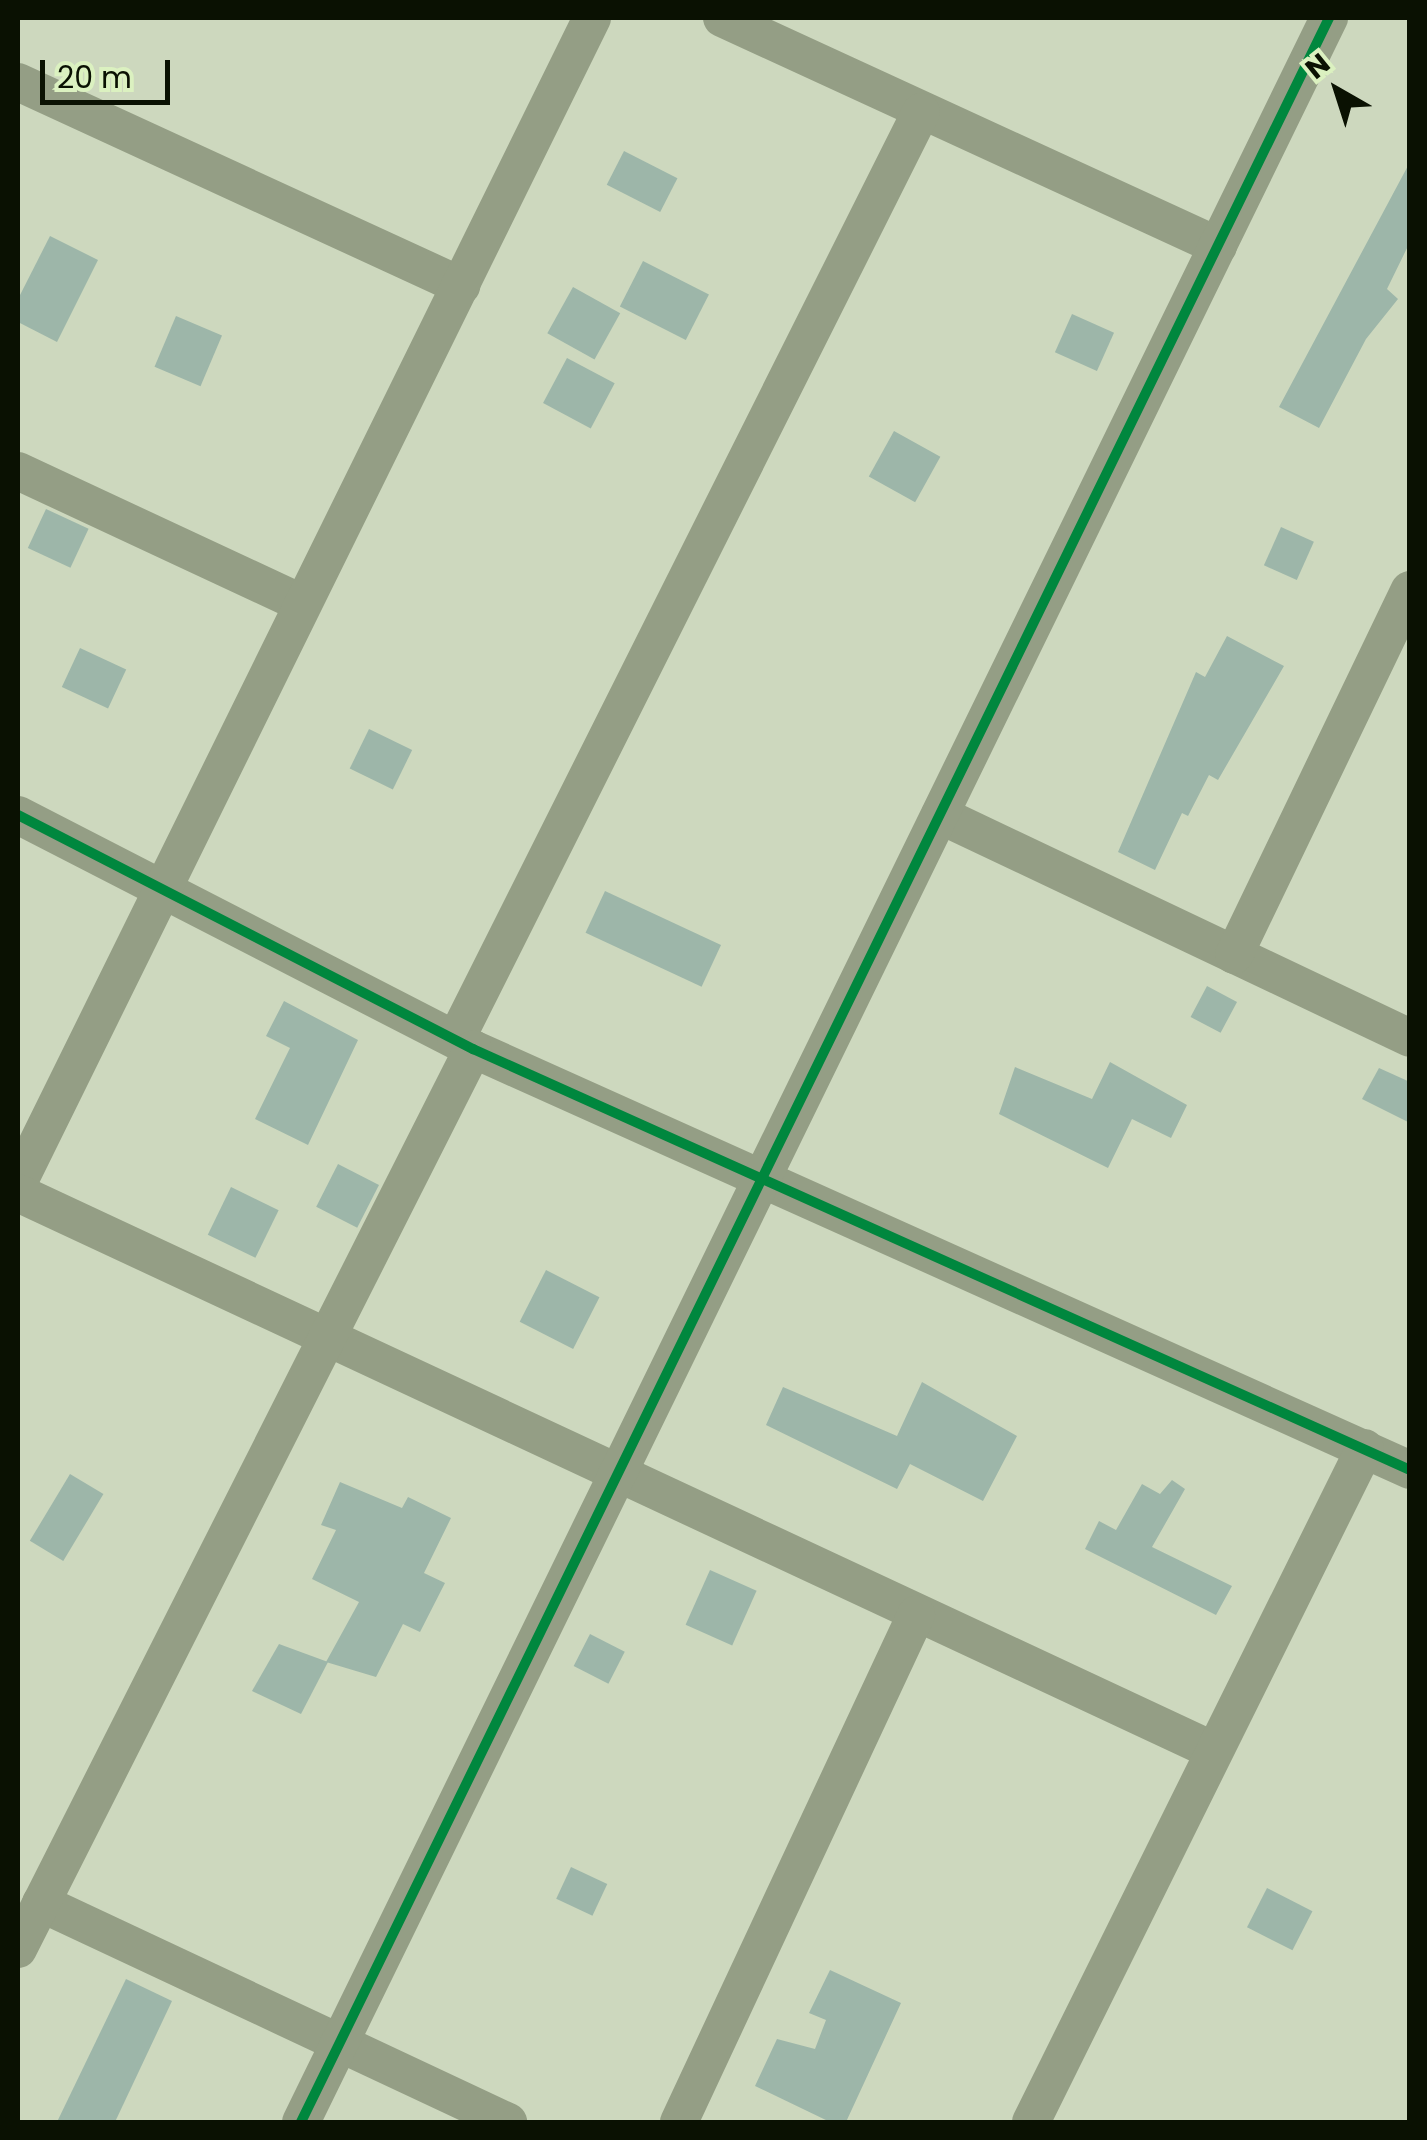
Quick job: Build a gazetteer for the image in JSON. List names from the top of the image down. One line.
{"scale_bar":"20 m","north":"top left"}
